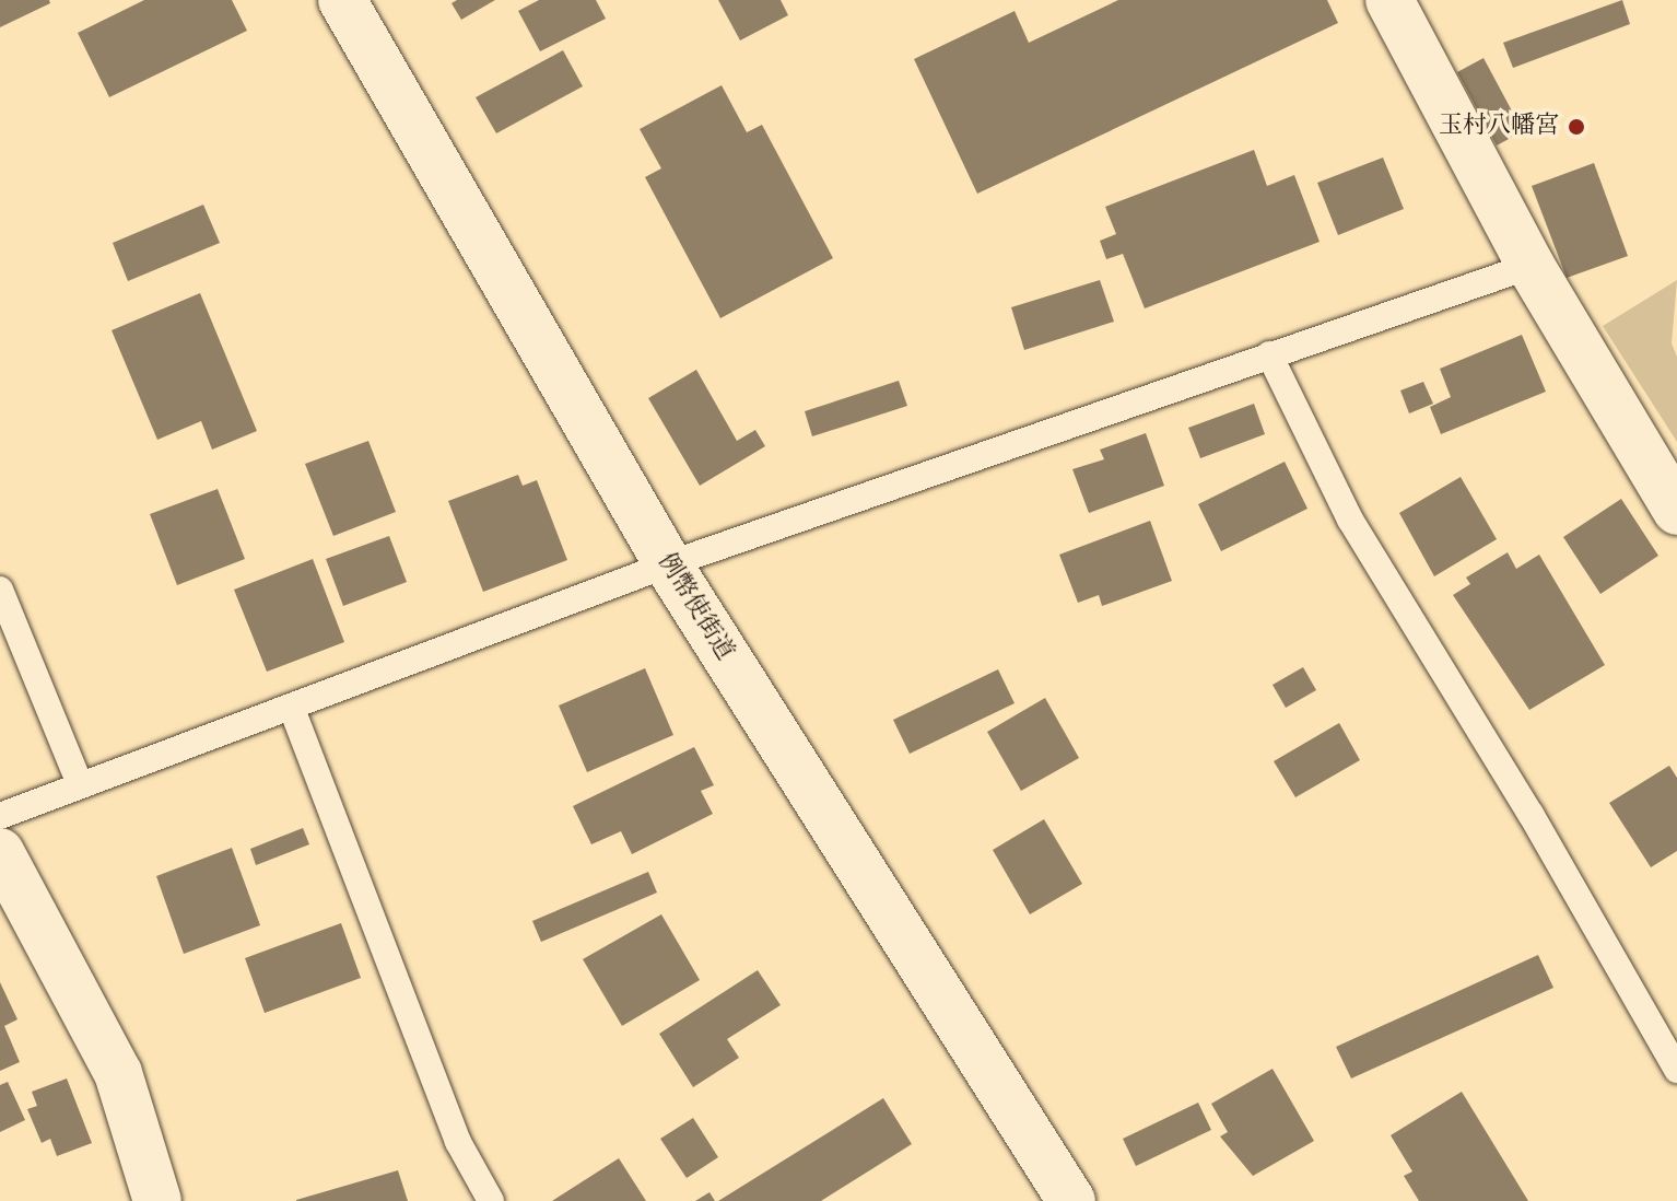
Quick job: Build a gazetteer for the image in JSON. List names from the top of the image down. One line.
{"streets":{"main road":["例幣使街道"]},"places":["玉村八幡宮"]}
